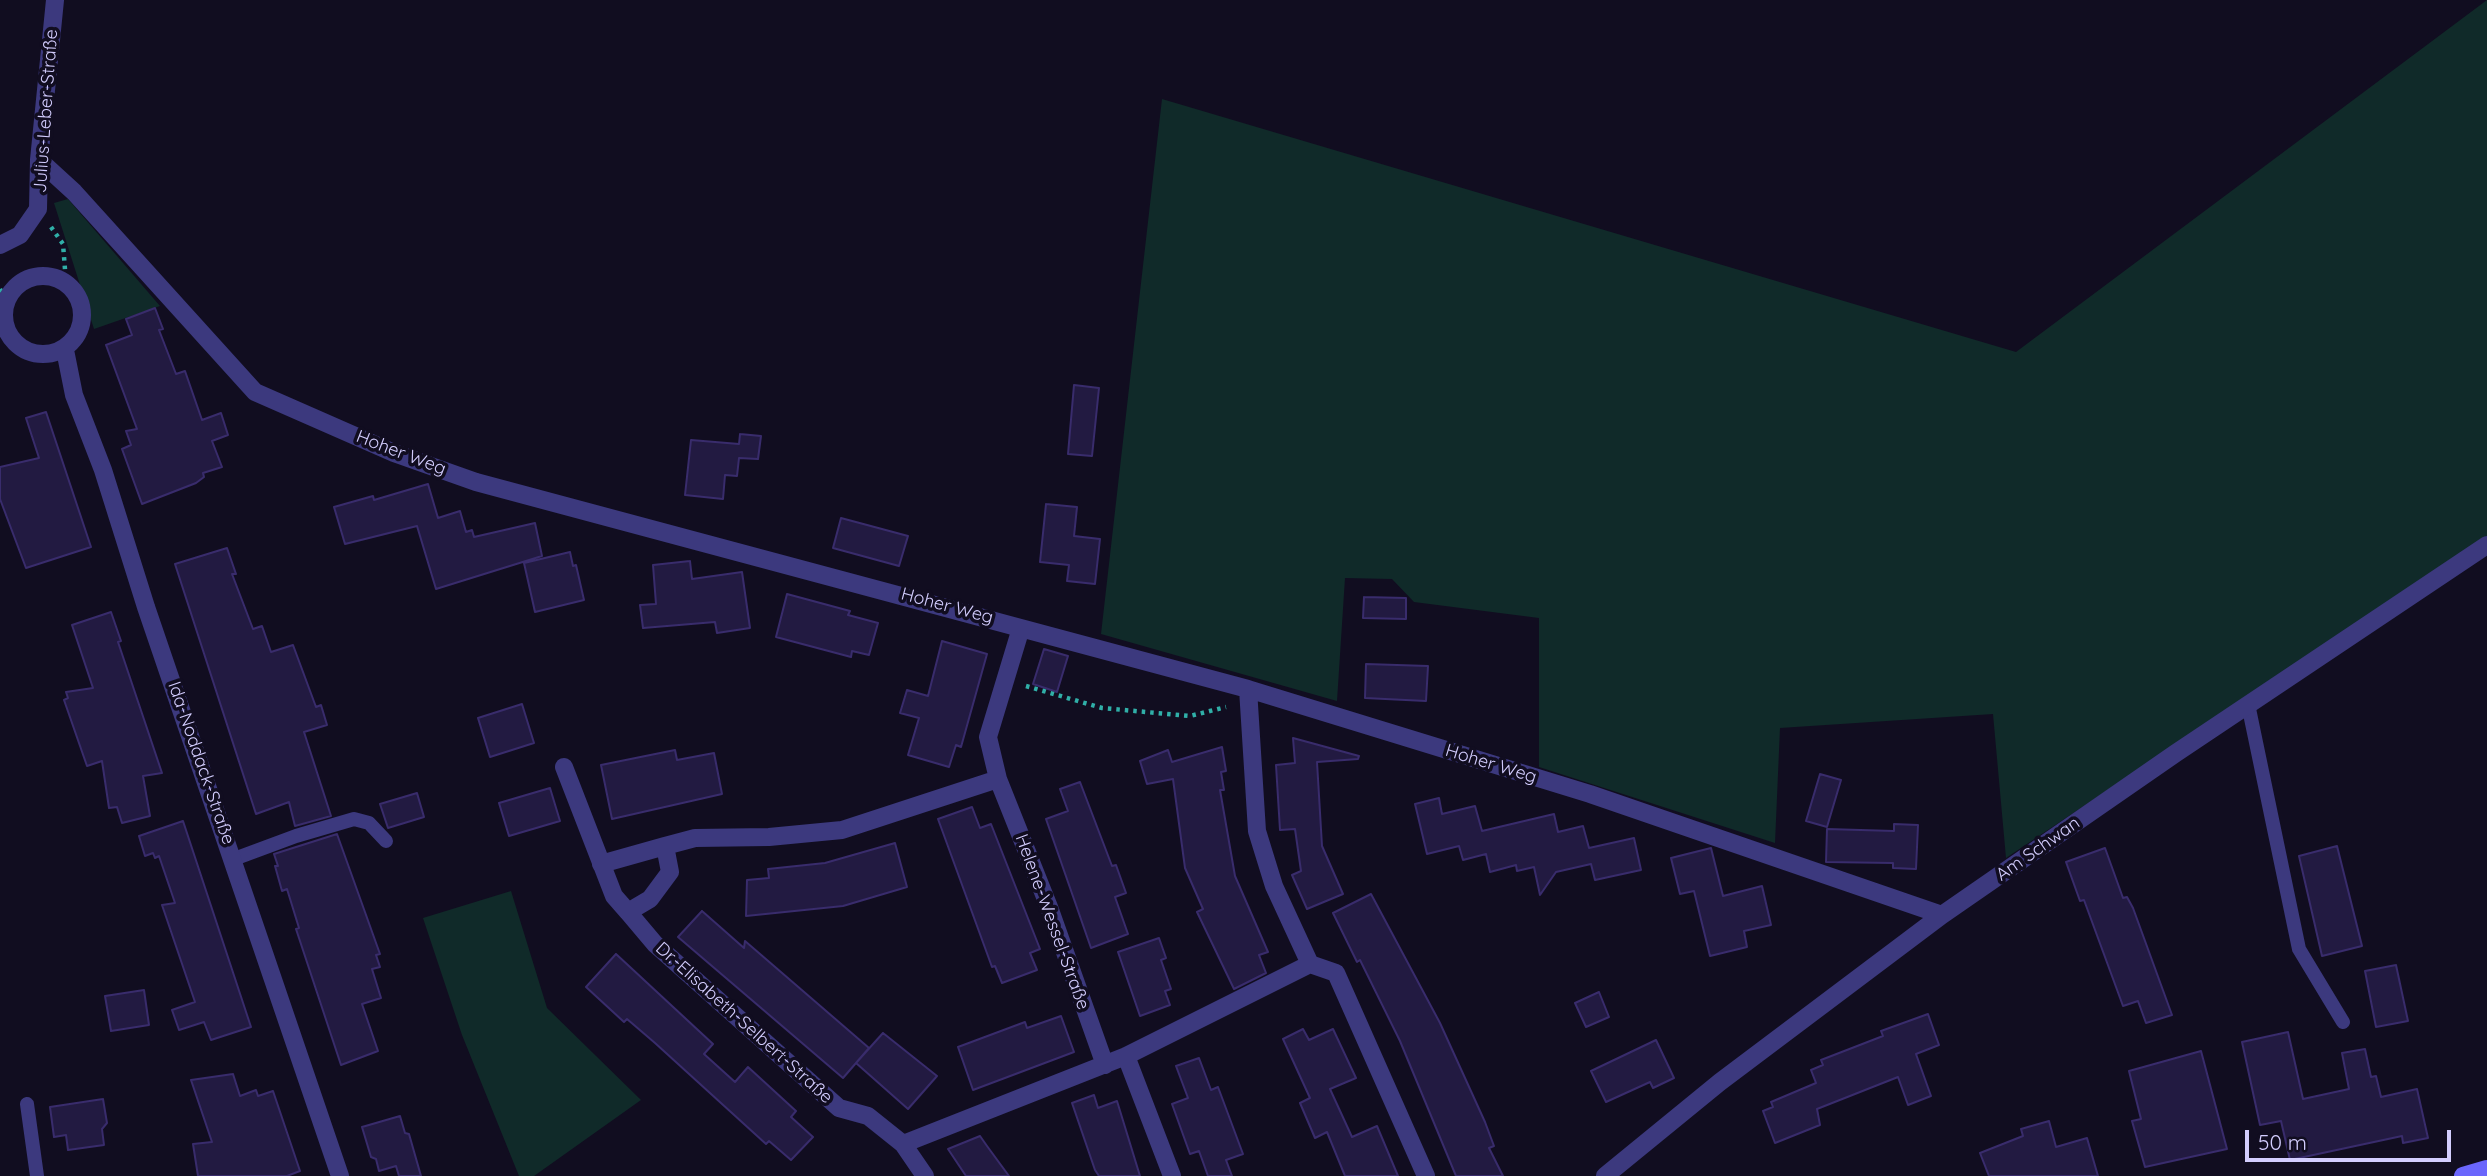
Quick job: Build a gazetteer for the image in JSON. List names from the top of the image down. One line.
{"streets":{"street":["Julius-Leber-Straße","Hoher Weg","Ida-Noddack-Straße","Am Schwan","Helene-Wessel-Straße","Dr.-Elisabeth-Selbert-Straße"]},"crossings":[["Julius-Leber-Straße","Hoher Weg"],["Hoher Weg","Am Schwan"],["Hoher Weg","Helene-Wessel-Straße"]],"scale_bar":"50 m"}
